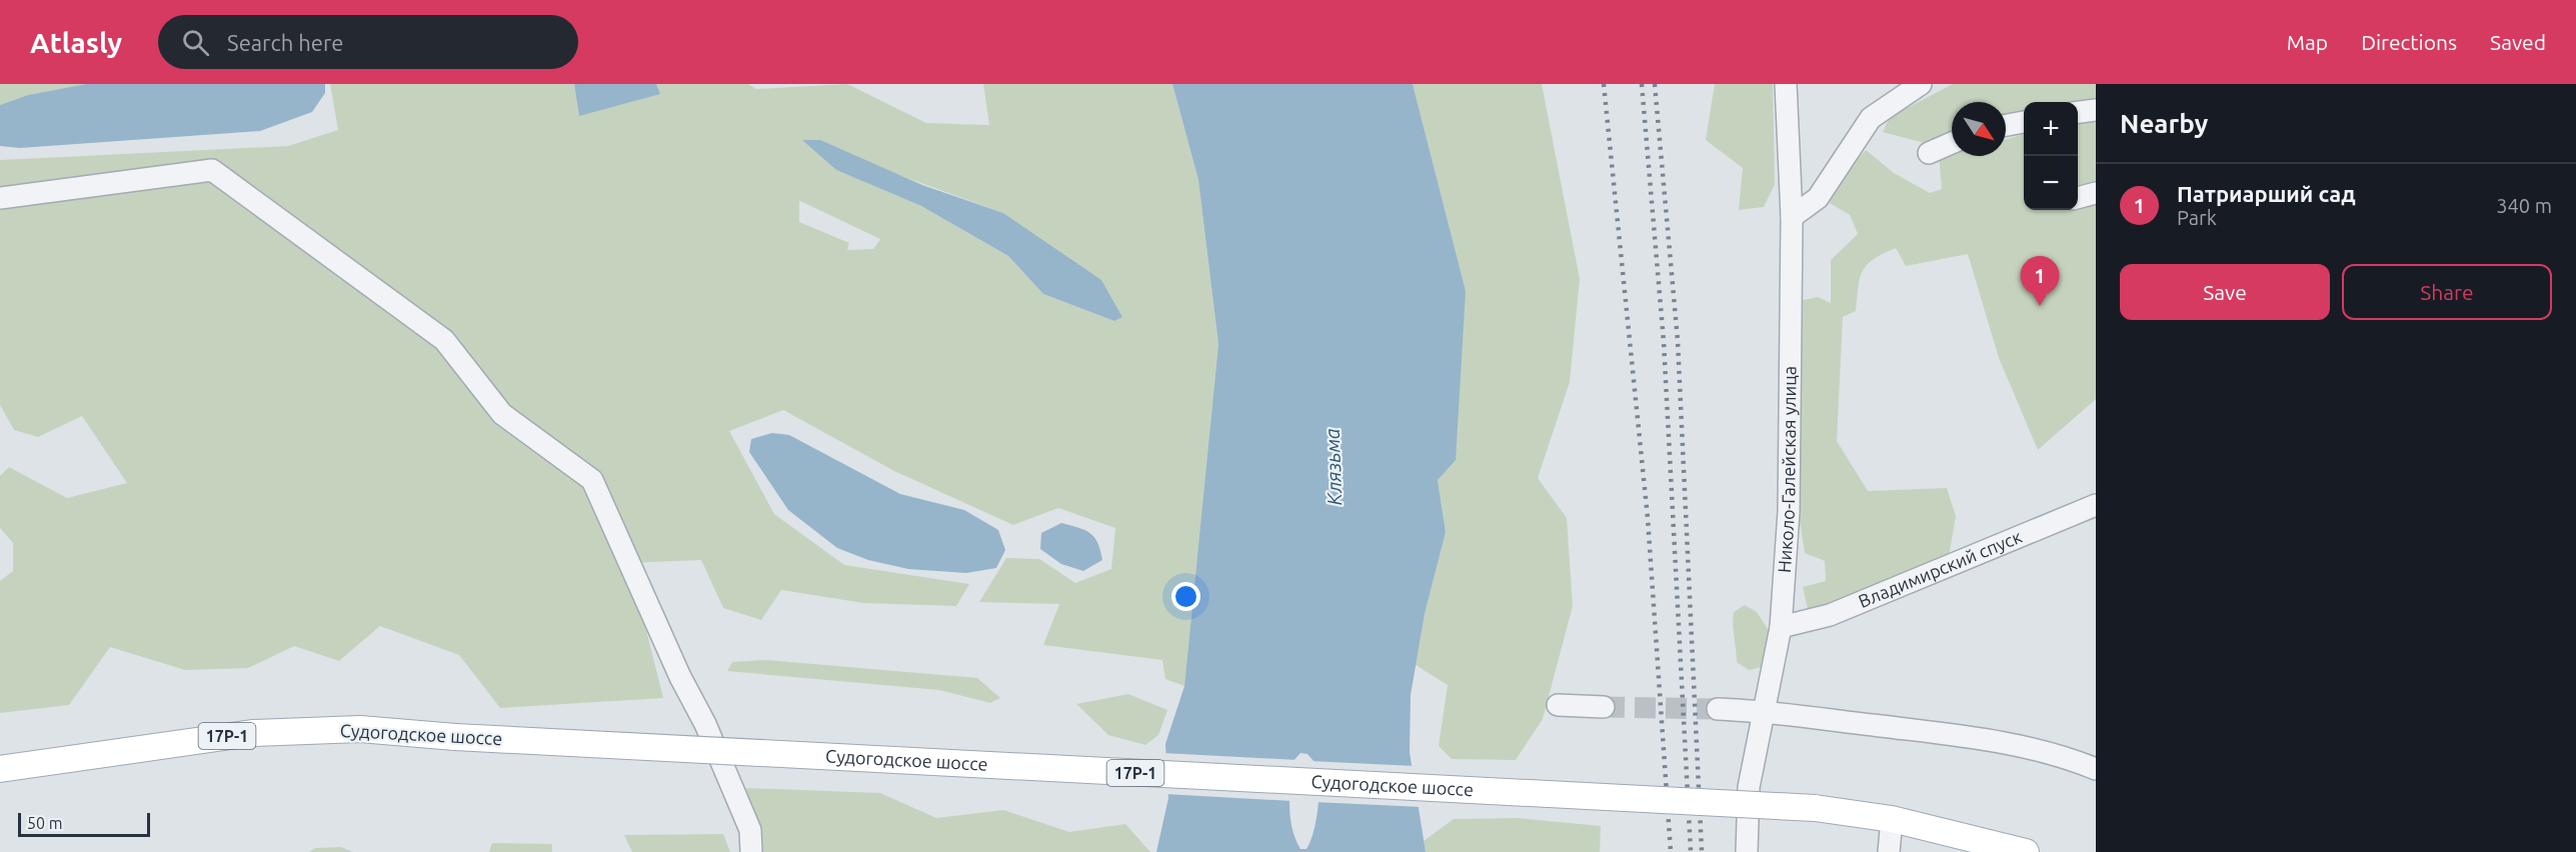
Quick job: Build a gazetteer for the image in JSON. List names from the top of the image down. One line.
{"streets":{"main road":["Судогодское шоссе","17Р-1"],"street":["Николо-Галейская улица","Владимирский спуск"]},"crossings":[["Николо-Галейская улица","Владимирский спуск"],["Судогодское шоссе","17Р-1"]],"water":["Клязьма"],"scale_bar":"50 m","north":"bottom right","page":{"header":"Atlasly","search":"Search here","nav":["Map","Directions","Saved"],"heading":"Nearby","map_buttons":["+","−"],"list":[{"mark":"1","name":"Патриарший сад","note":"Park","value":"340 m"}],"buttons":["Save","Share"],"pins":"1","scale":"50 m"}}
